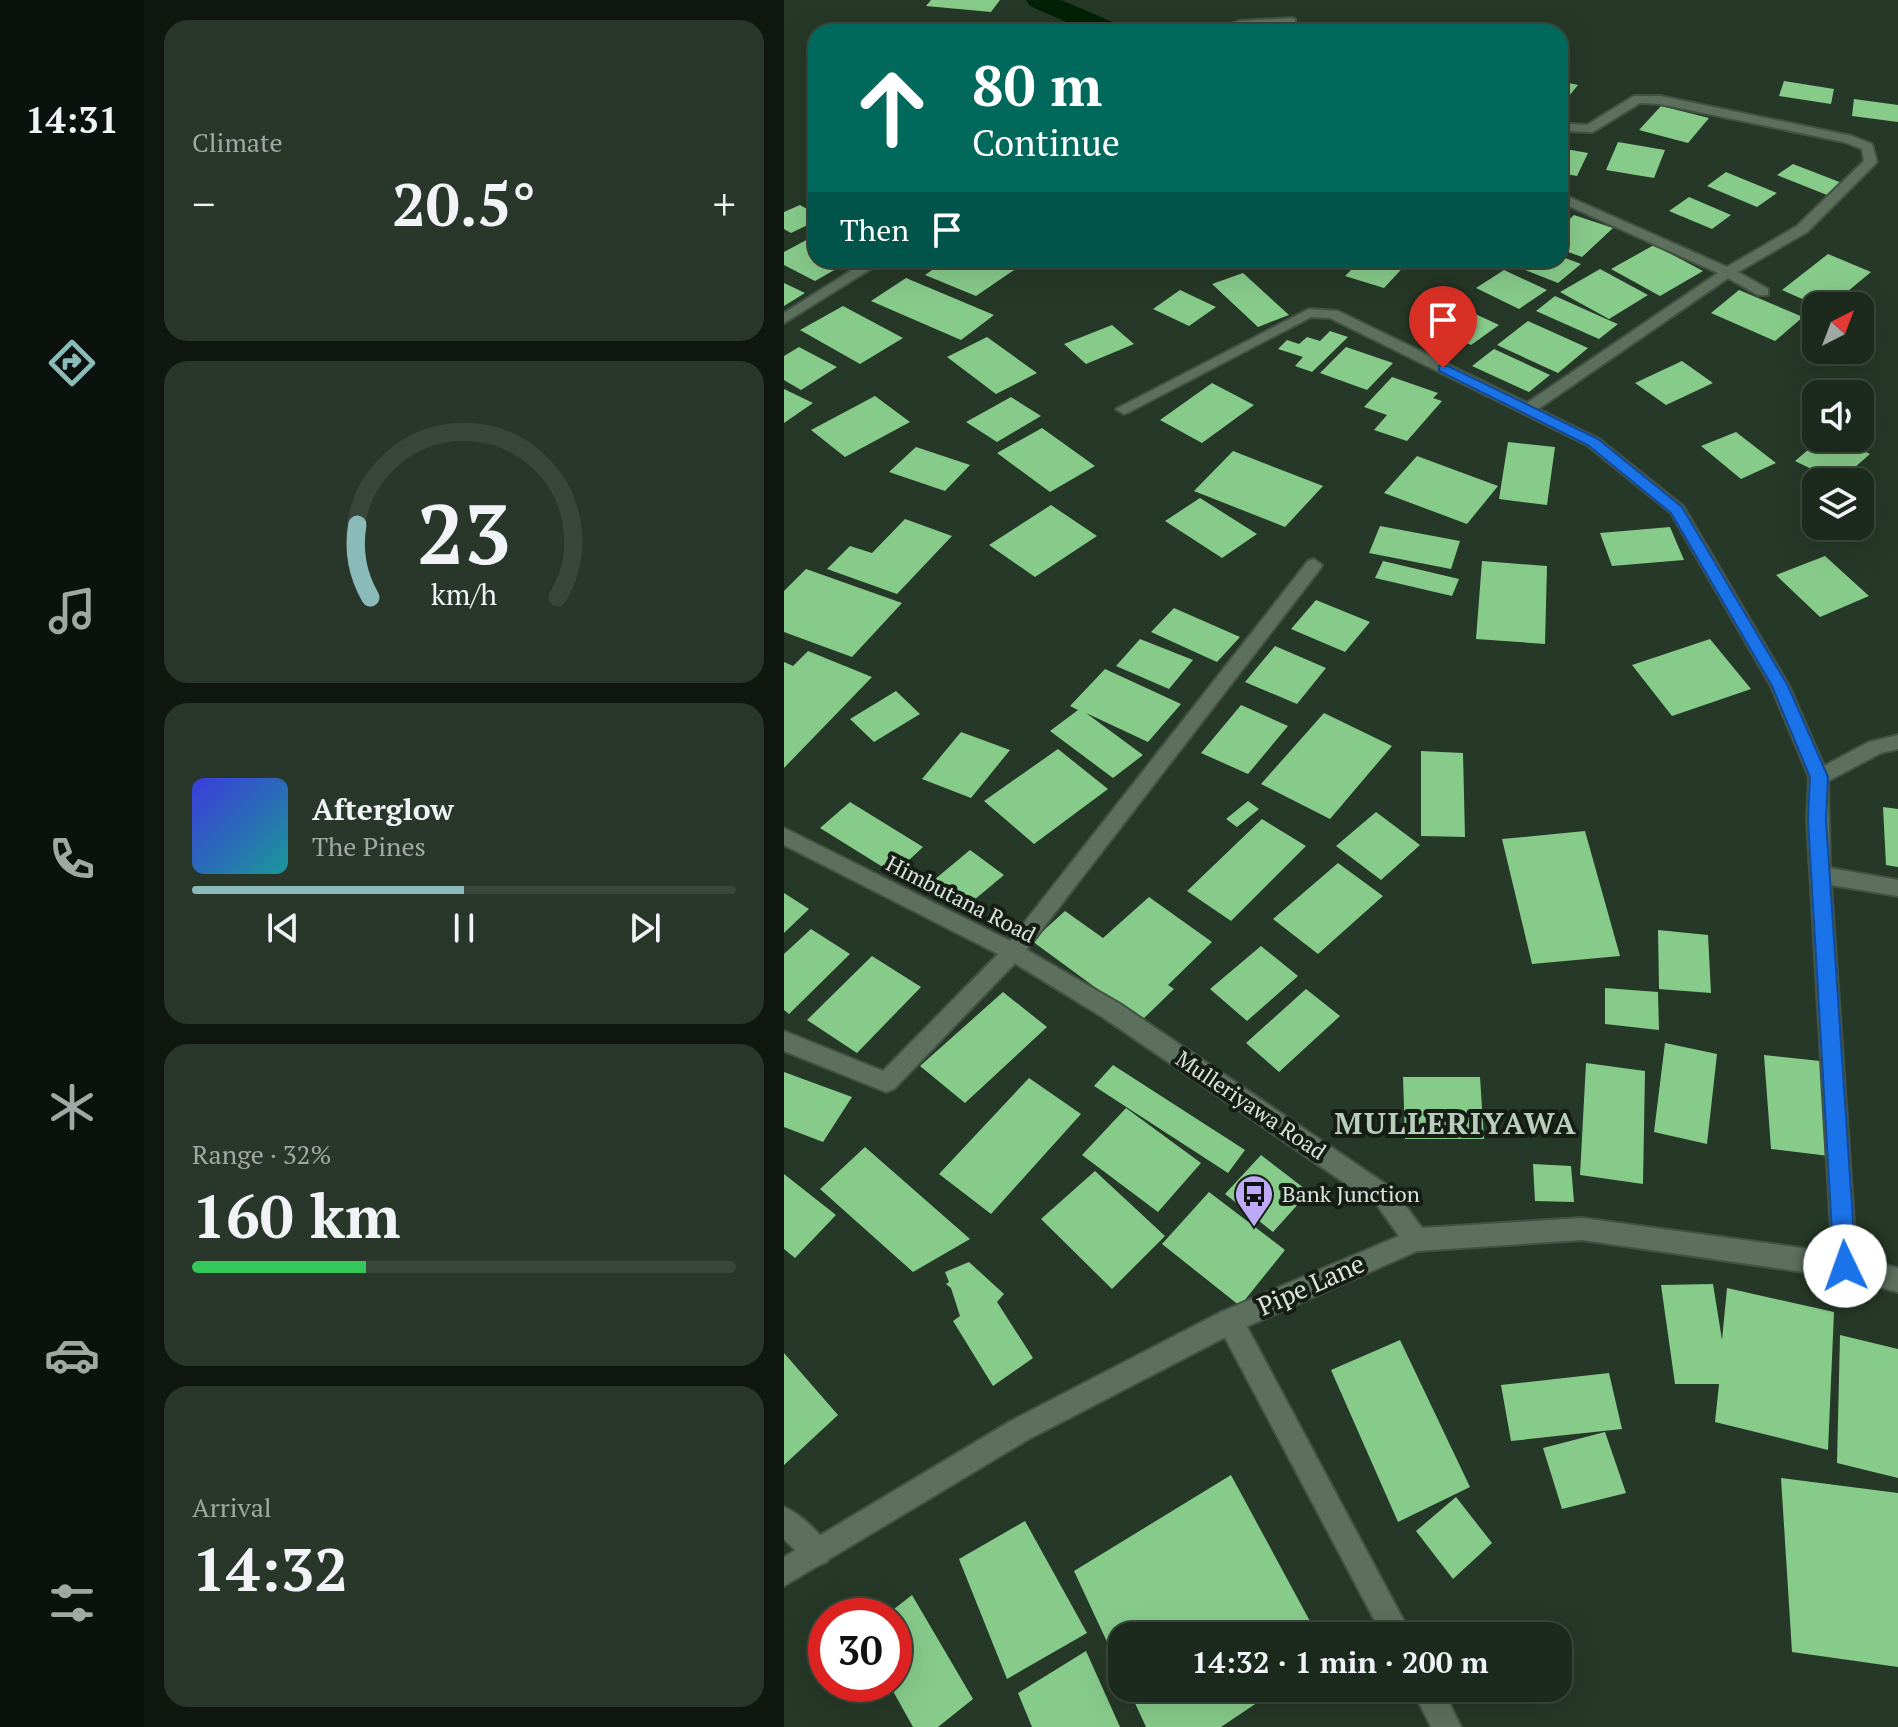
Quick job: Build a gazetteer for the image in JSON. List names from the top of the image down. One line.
{"streets":{"street":["Himbutana Road","Mulleriyawa Road","Pipe Lane"]},"crossings":[["Himbutana Road","Mulleriyawa Road"],["Mulleriyawa Road","Pipe Lane"]],"districts":["MULLERIYAWA"],"places":{"bus stop":["Bank Junction"]},"north":"top right","page":{"tabs":"14:31","tile":["Climate",["Range · 32%","160 km"],["Arrival","14:32"]],"turn":["80 m","Continue"],"heat":["−","20.5°","+"],"then":"Then","song":["Afterglow","The Pines"],"limit":"30","trip":"14:32 · 1 min · 200 m","gauge":["23","km/h"]}}
